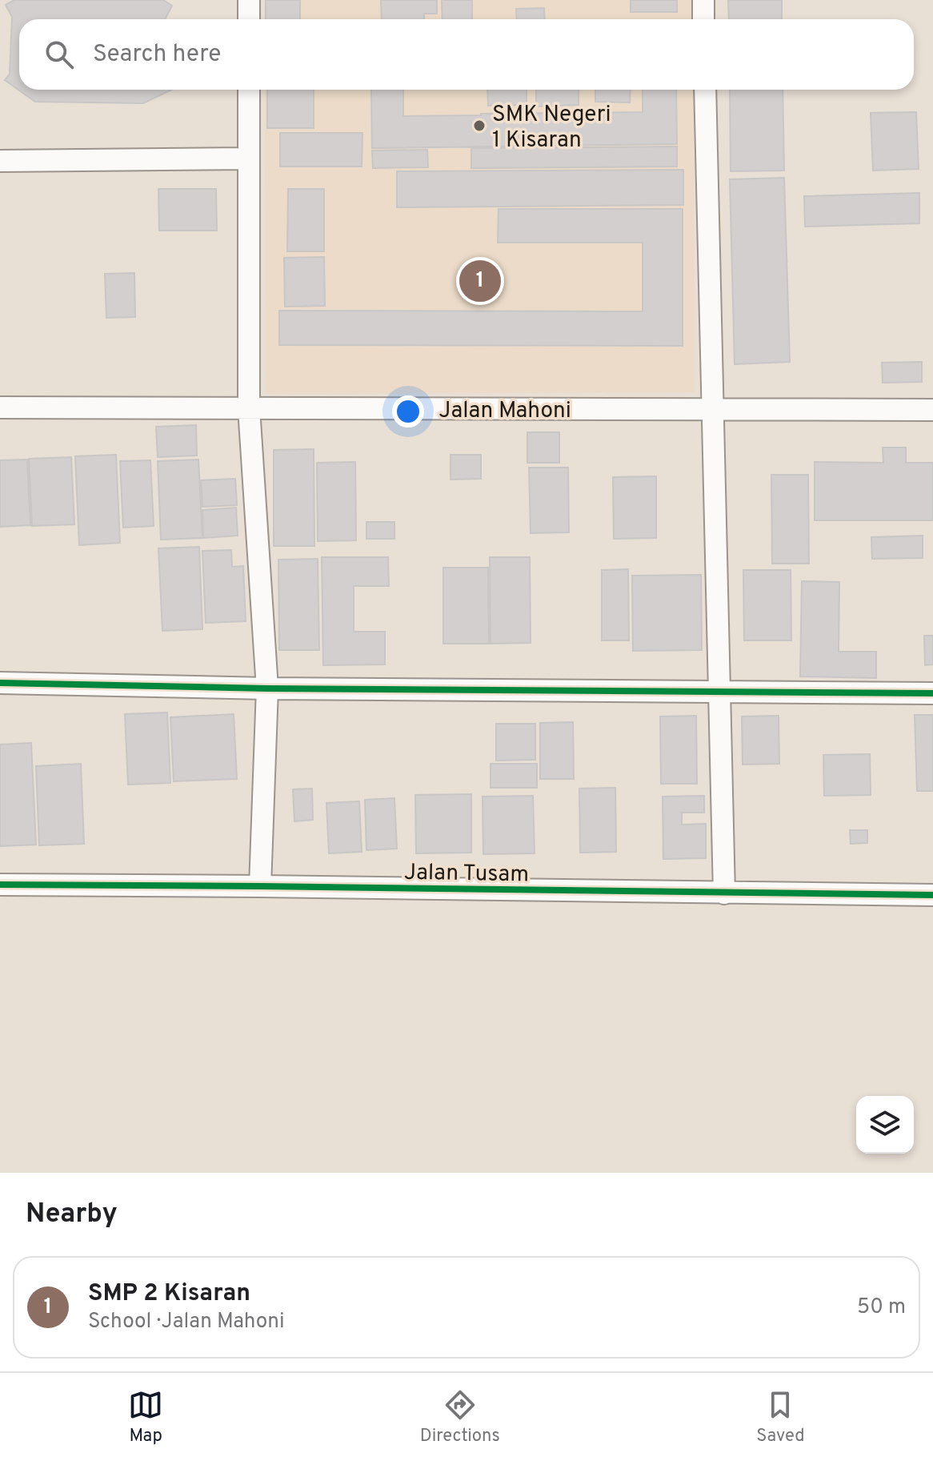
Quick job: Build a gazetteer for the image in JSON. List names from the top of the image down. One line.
{"streets":{"street":["Jalan Mahoni","Jalan Tusam"]},"places":["SMK Negeri 1 Kisaran"],"page":{"search":"Search here","pins":"1","heading":"Nearby","list":[{"mark":"1","name":"SMP 2 Kisaran","note":"School · Jalan Mahoni","value":"50 m"}],"nav":["Map","Directions","Saved"]}}
